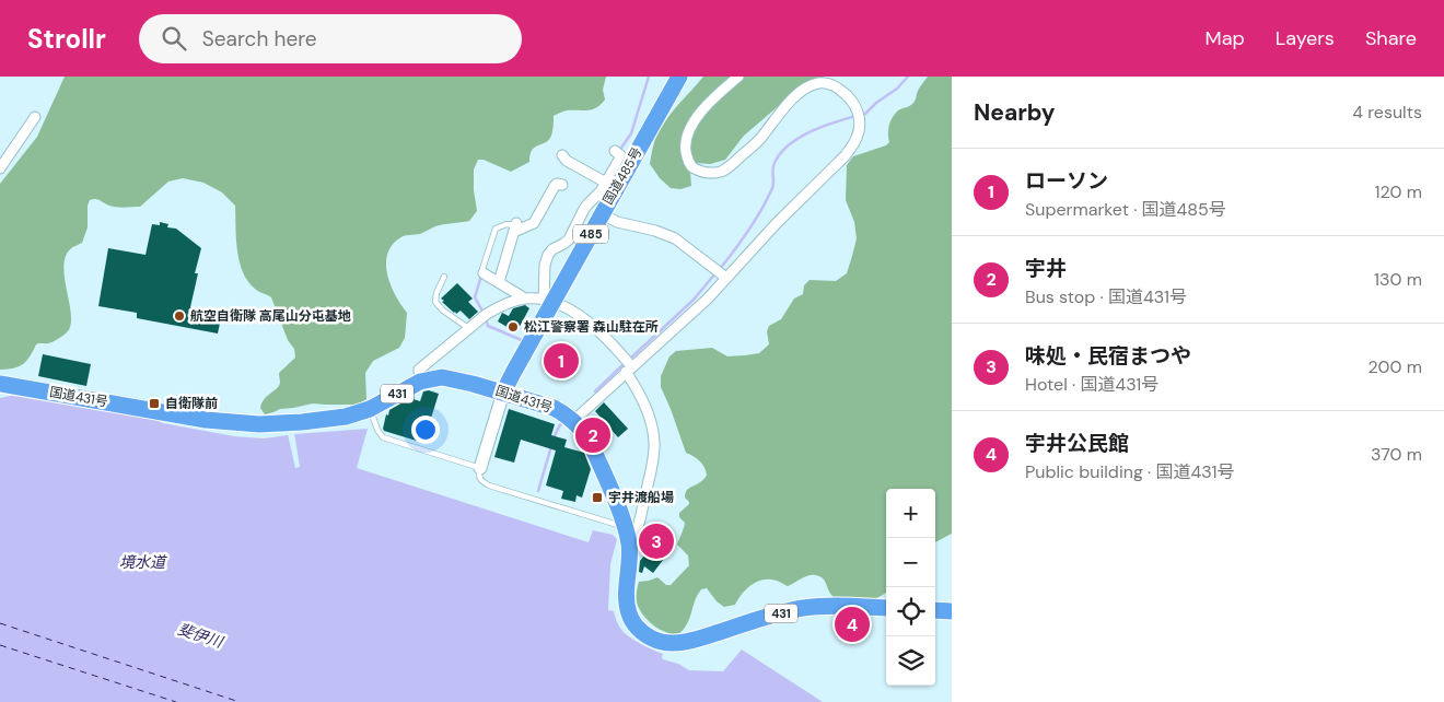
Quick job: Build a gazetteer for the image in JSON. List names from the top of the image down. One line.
{"streets":{"highway":["国道485号","485","431","国道431号"]},"crossings":[["国道485号","国道431号"]],"water":["境水道","斐伊川"],"places":{"other":["航空自衛隊 高尾山分屯基地","松江警察署 森山駐在所"],"transit":["自衛隊前","宇井渡船場"]},"page":{"header":"Strollr","search":"Search here","nav":["Map","Layers","Share"],"heading":["Nearby","4 results"],"list":[{"mark":"1","name":"ローソン","note":"Supermarket · 国道485号","value":"120 m"},{"mark":"2","name":"宇井","note":"Bus stop · 国道431号","value":"130 m"},{"mark":"3","name":"味処・民宿まつや","note":"Hotel · 国道431号","value":"200 m"},{"mark":"4","name":"宇井公民館","note":"Public building · 国道431号","value":"370 m"}],"pins":["1","2","3","4"],"map_buttons":["+","−"]}}
